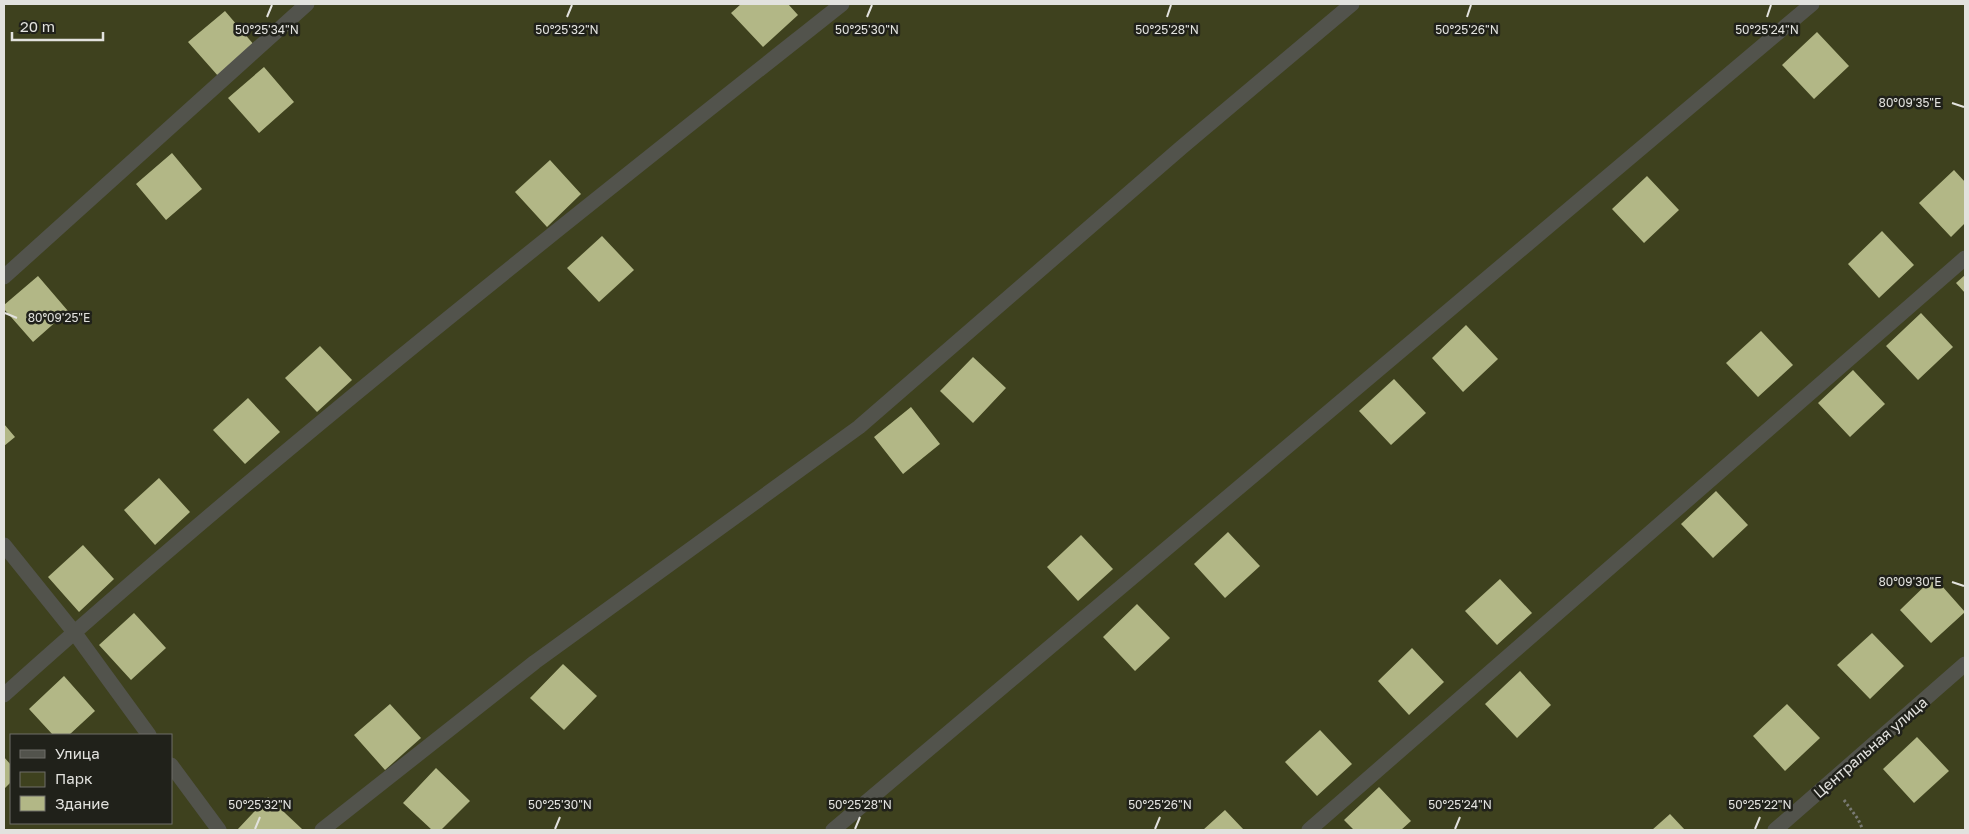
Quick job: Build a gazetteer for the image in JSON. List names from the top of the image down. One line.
{"streets":{"street":["Центральная улица"]},"legend":["Улица","Парк","Здание"],"scale_bar":"20 m","coordinates":["50°25'34\"N","50°25'32\"N","50°25'30\"N","50°25'28\"N","50°25'26\"N","50°25'24\"N","80°09'35\"E","80°09'25\"E","80°09'30\"E","50°25'22\"N"]}
